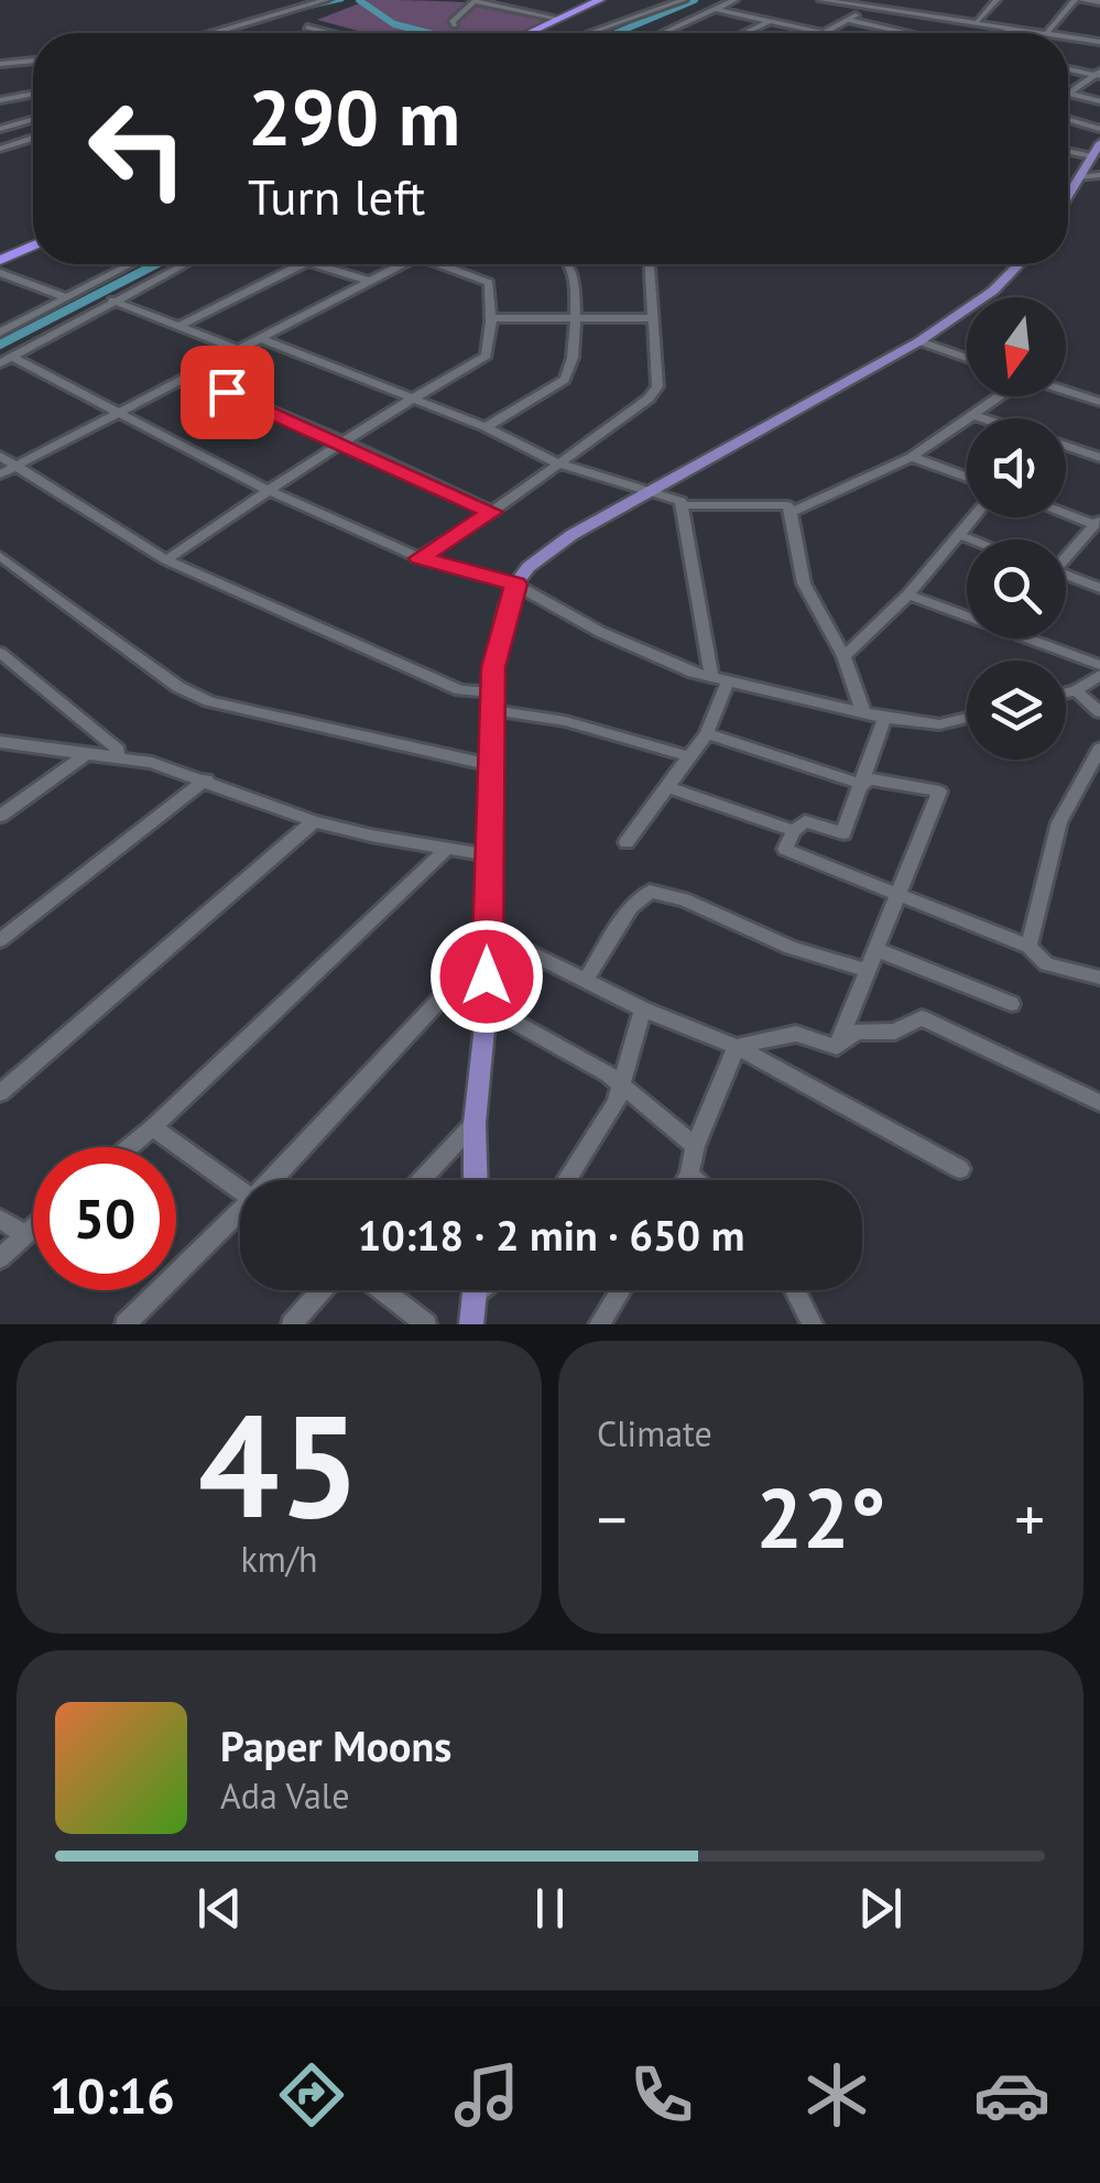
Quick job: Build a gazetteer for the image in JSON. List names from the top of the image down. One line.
{"north":"bottom","page":{"turn":["290 m","Turn left"],"limit":"50","trip":"10:18 · 2 min · 650 m","tile":[["45","km/h"],"Climate"],"heat":["−","22°","+"],"song":["Paper Moons","Ada Vale"],"tabs":"10:16"}}
